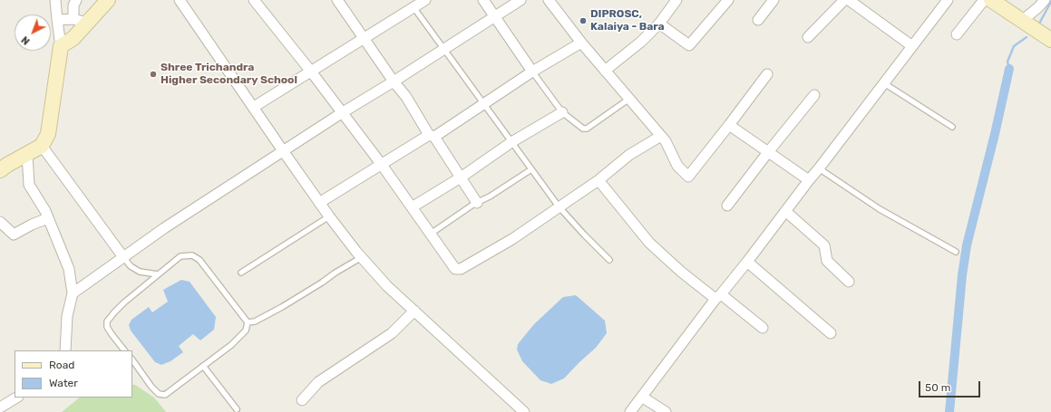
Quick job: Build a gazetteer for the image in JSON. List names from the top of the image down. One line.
{"places":["DIPROSC, Kalaiya - Bara","Shree Trichandra Higher Secondary School"],"legend":["Road","Water"],"scale_bar":"50 m","north":"bottom left"}
